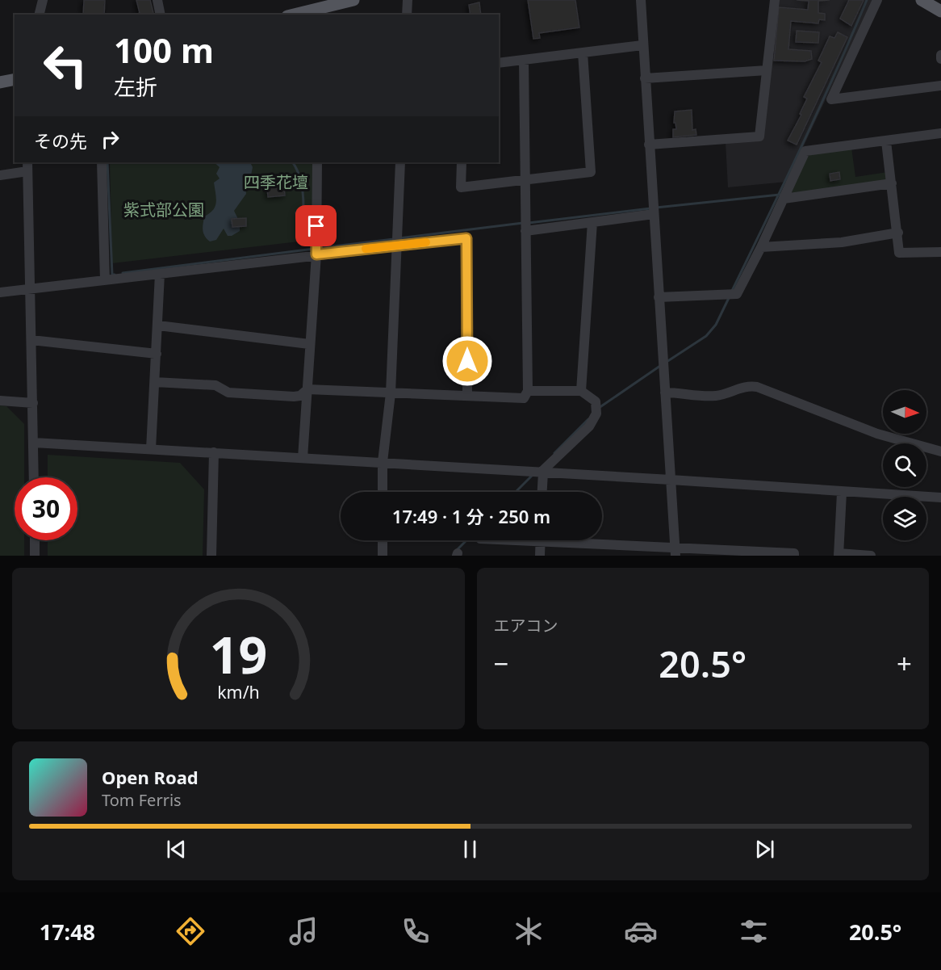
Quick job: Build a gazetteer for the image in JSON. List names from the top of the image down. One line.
{"parks":["四季花壇","紫式部公園"],"north":"right","page":{"turn":["100 m","左折"],"then":"その先","limit":"30","trip":"17:49 · 1 分 · 250 m","tile":"エアコン","heat":["−","20.5°","+"],"song":["Open Road","Tom Ferris"],"tabs":["17:48","20.5°"],"gauge":["19","km/h"]}}
